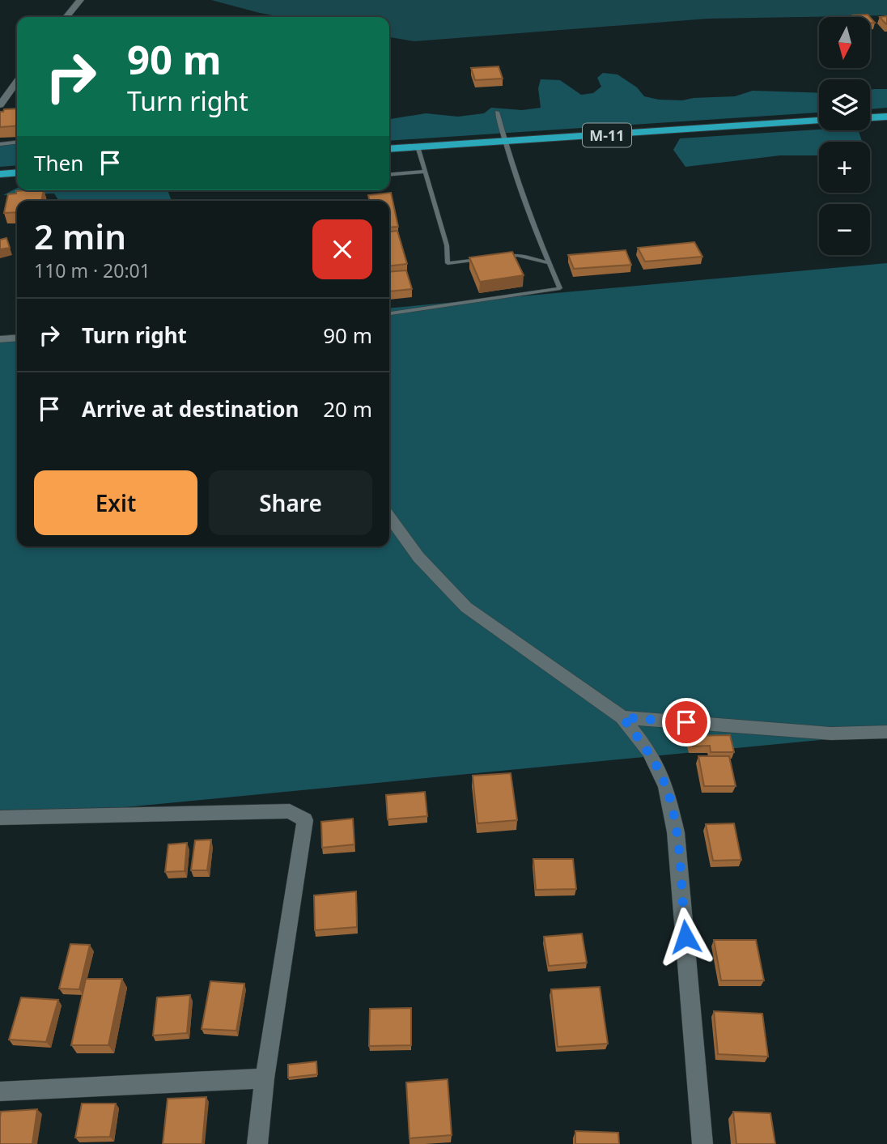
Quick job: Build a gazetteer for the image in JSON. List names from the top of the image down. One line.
{"streets":{"highway":["М-11"]},"north":"bottom","page":{"map_buttons":["+","−"],"turn":["90 m","Turn right"],"then":"Then","heading":["2 min","110 m · 20:01"],"list":[{"name":"Turn right","value":"90 m"},{"name":"Arrive at destination","value":"20 m"}],"buttons":["Exit","Share"]}}
